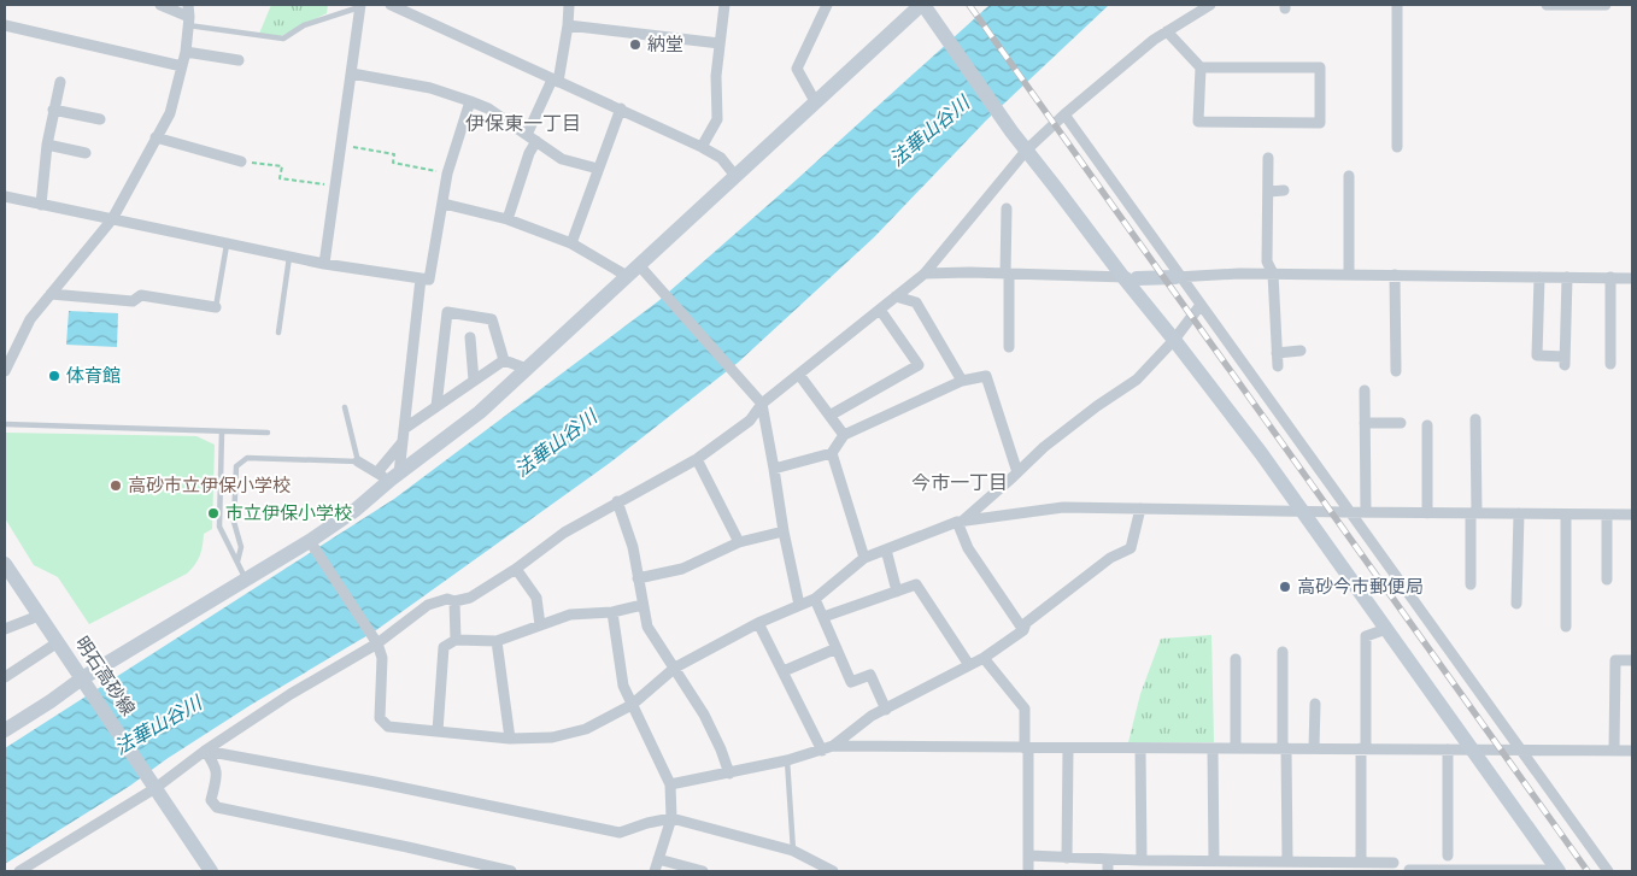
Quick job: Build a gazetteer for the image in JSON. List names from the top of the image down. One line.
{"streets":{"street":["明石高砂線"]},"districts":["伊保東一丁目","今市一丁目"],"water":["法華山谷川"],"places":["納堂","体育館","高砂市立伊保小学校","市立伊保小学校","高砂今市郵便局"]}
